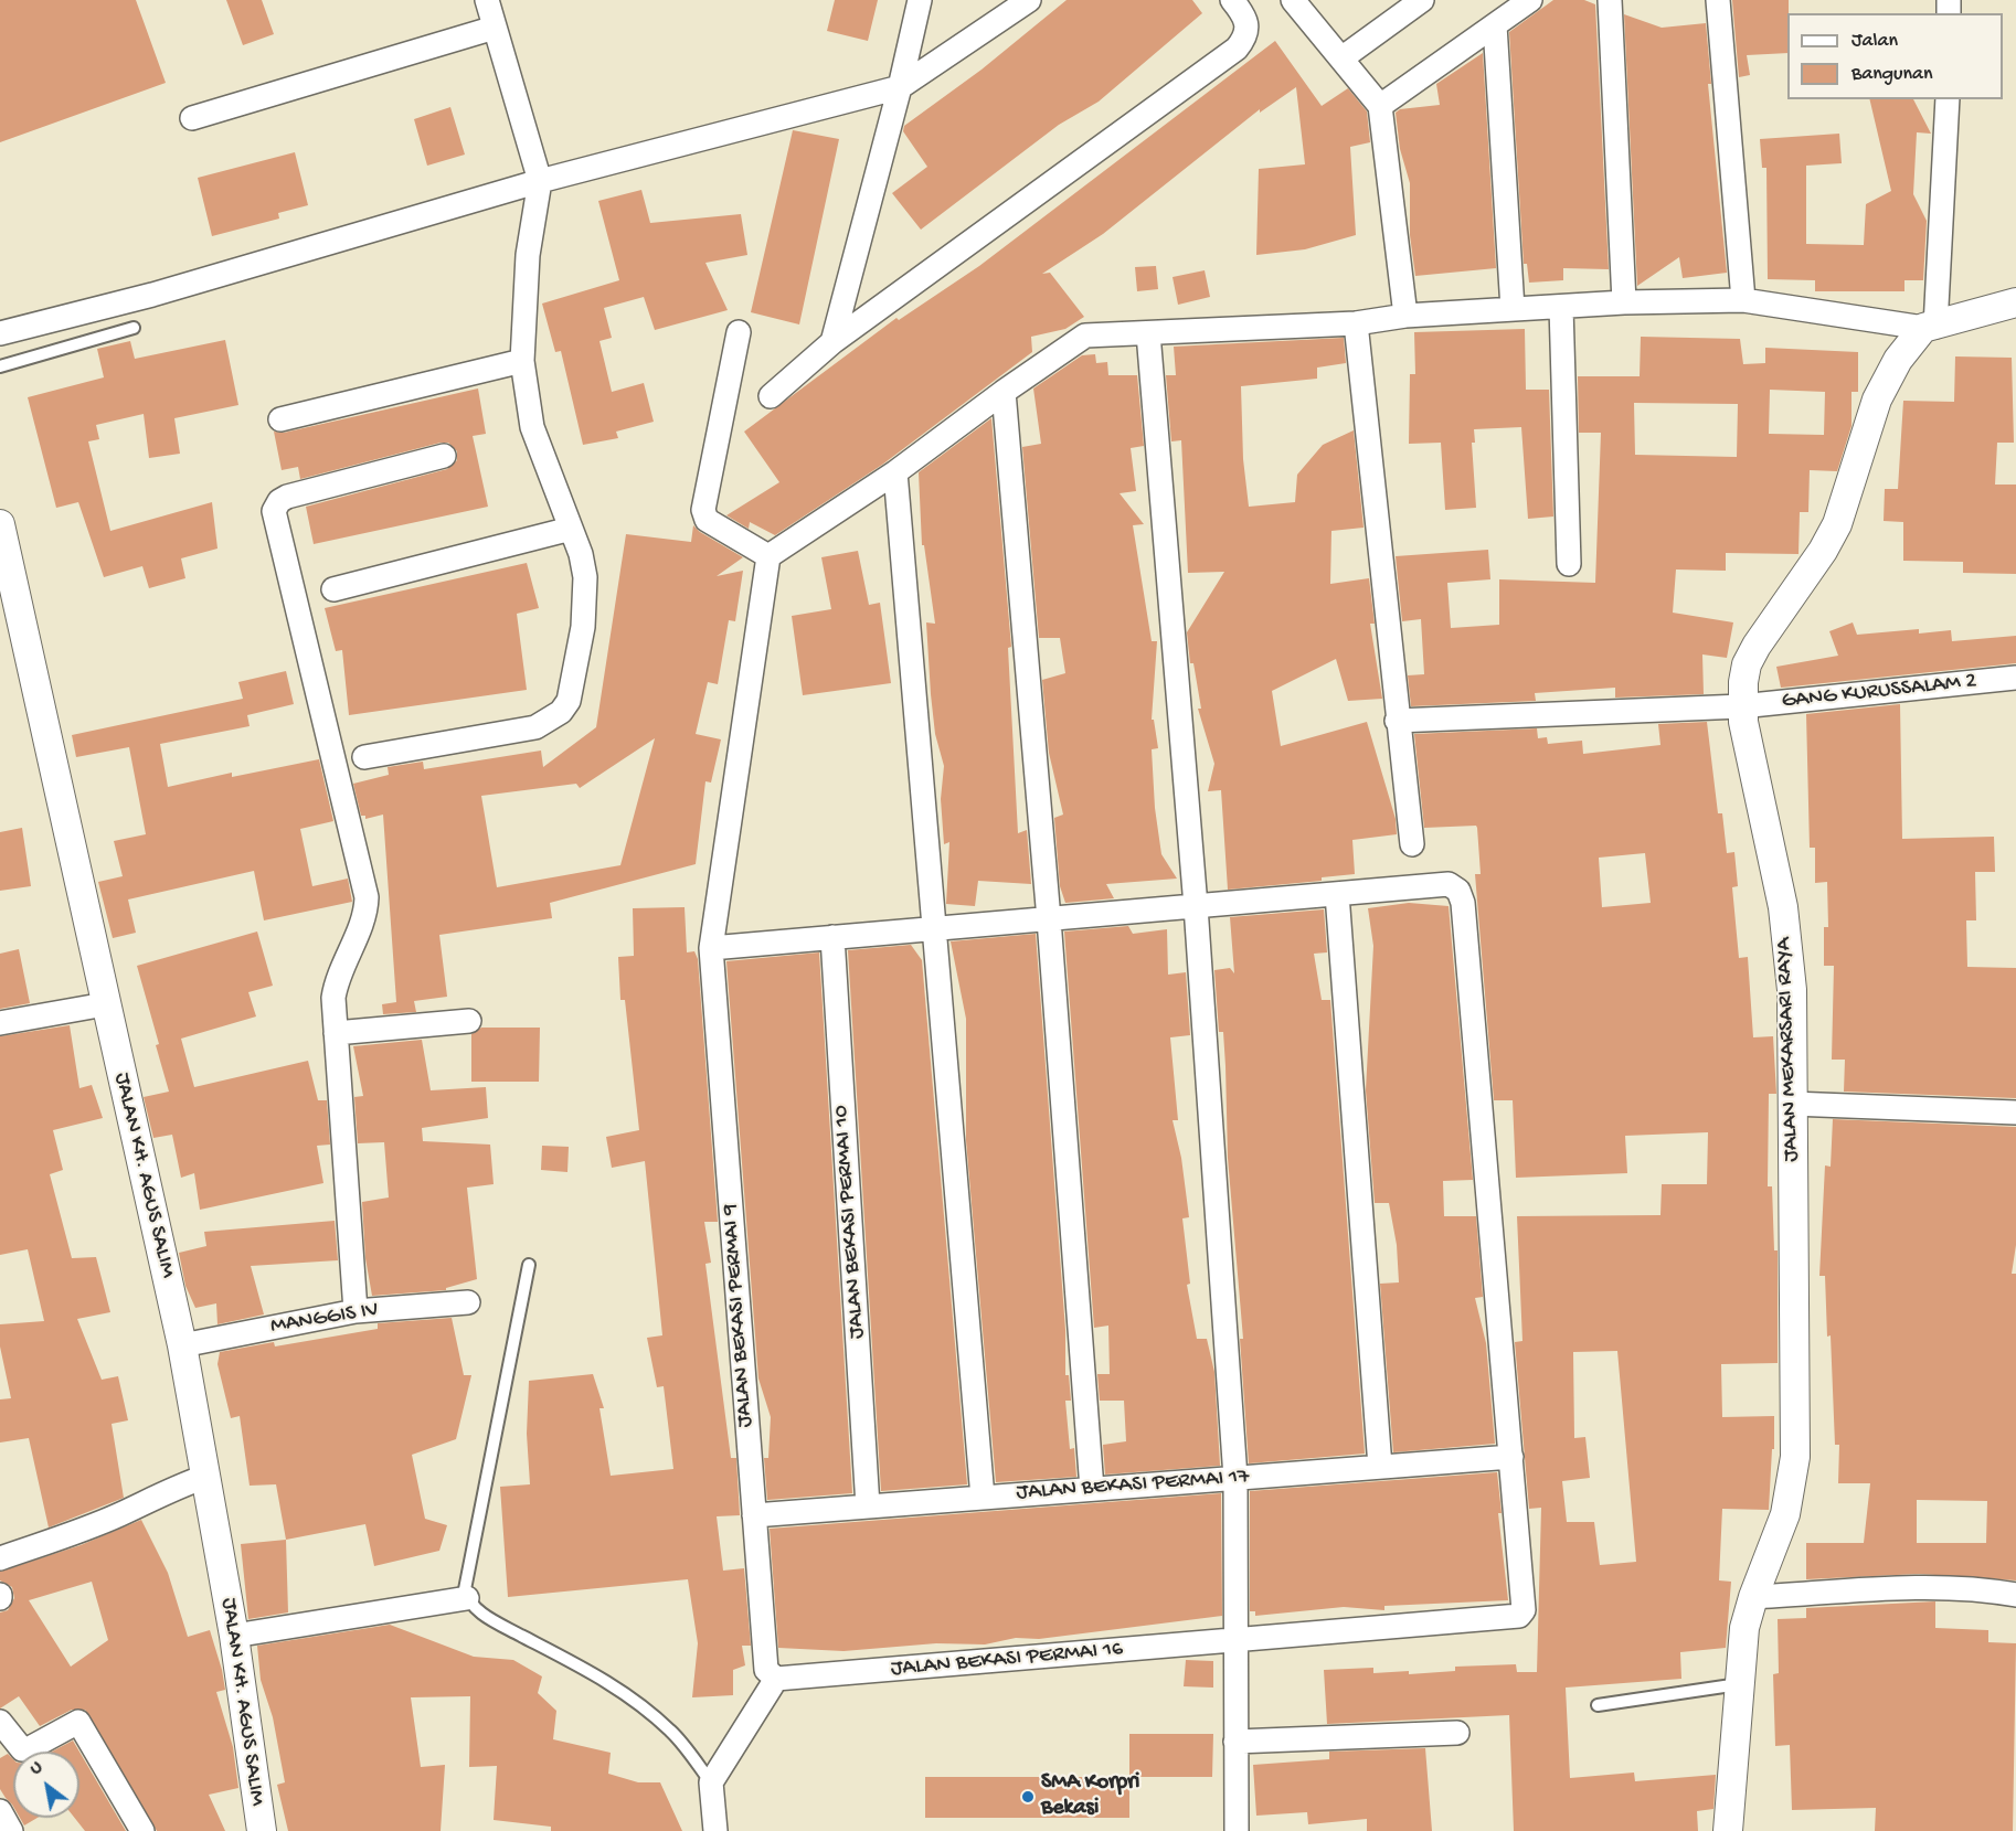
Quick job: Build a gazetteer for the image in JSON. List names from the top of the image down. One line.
{"streets":{"street":["GANG KURUSSALAM 2","JALAN MEKARSARI RAYA","JALAN KH. AGUS SALIM","JALAN BEKASI PERMAI 10","JALAN BEKASI PERMAI 9","MANGGIS IV","JALAN BEKASI PERMAI 17","JALAN BEKASI PERMAI 16"]},"crossings":[["GANG KURUSSALAM 2","JALAN MEKARSARI RAYA"],["JALAN KH. AGUS SALIM","MANGGIS IV"],["JALAN BEKASI PERMAI 10","JALAN BEKASI PERMAI 17"],["JALAN BEKASI PERMAI 9","JALAN BEKASI PERMAI 17"],["JALAN BEKASI PERMAI 9","JALAN BEKASI PERMAI 16"],["JALAN BEKASI PERMAI 17","JALAN BEKASI PERMAI 16"]],"places":["SMA Korpri Bekasi"],"legend":["Jalan","Bangunan"],"north":"top left"}
